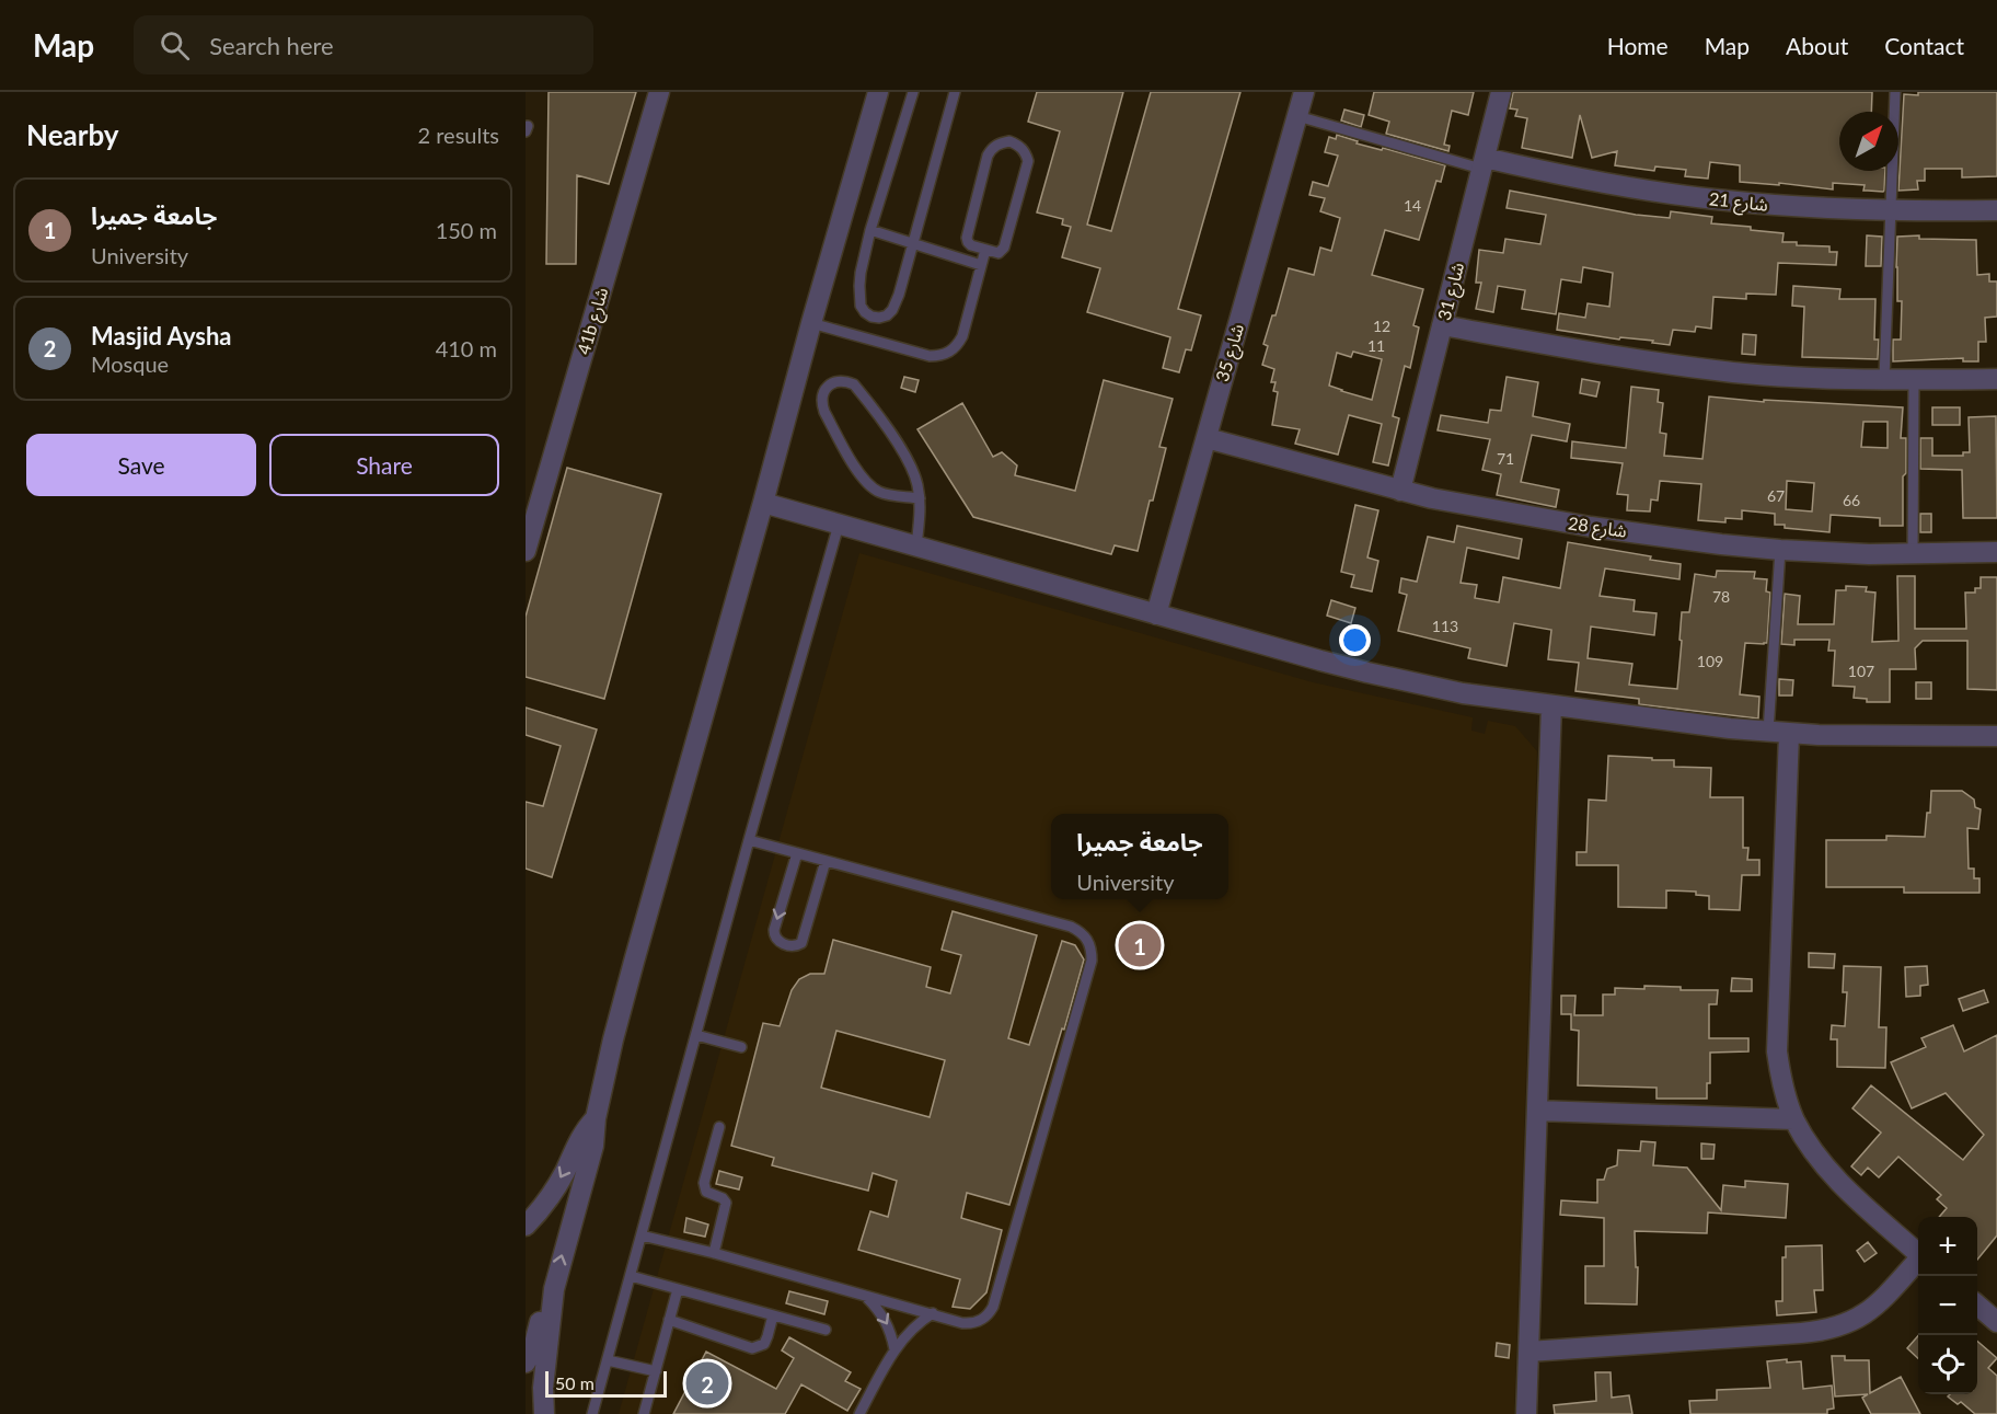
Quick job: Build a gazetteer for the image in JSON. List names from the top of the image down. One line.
{"streets":{"street":["شارع 21","شارع 31","41b شارع","شارع 35","شارع 28"]},"crossings":[["شارع 21","شارع 31"],["شارع 31","شارع 28"],["شارع 35","شارع 28"]],"house_numbers":["14","12","11","71","67","66","78","113","109","107"],"scale_bar":"50 m","north":"top right","page":{"header":"Map","search":"Search here","nav":["Home","Map","About","Contact"],"heading":["Nearby","2 results"],"list":[{"mark":"1","name":"جامعة جميرا","note":"University","value":"150 m"},{"mark":"2","name":"Masjid Aysha","note":"Mosque","value":"410 m"}],"buttons":["Save","Share"],"popup":["جامعة جميرا","University"],"pins":["1","2"],"map_buttons":["+","−"],"scale":"50 m"}}
